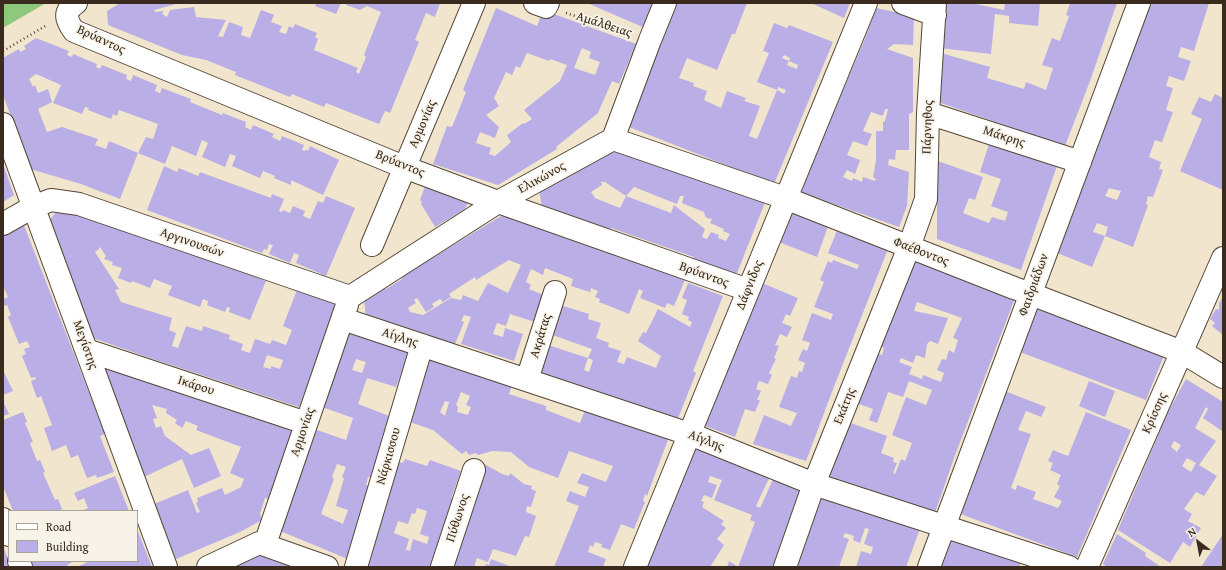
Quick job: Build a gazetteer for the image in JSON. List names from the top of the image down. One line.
{"streets":{"street":["Βρύαντος","Αρμονίας","Πάρνηθος","Μάκρης","Ελικώνος","Αργινουσών","Φαέθοντος","Δάφνιδος","Φαιδριάδων","Ακράτας","Αίγλης","Μεγίστης","Ικάρου","Εκάτης","Κρίσσης","Νάρκισσου","Πύθωνος"],"path":["Αμάλθειας"]},"crossings":[["Βρύαντος","Αρμονίας"],["Βρύαντος","Ελικώνος"],["Βρύαντος","Δάφνιδος"],["Αρμονίας","Ελικώνος"],["Αρμονίας","Αργινουσών"],["Αρμονίας","Αίγλης"],["Αρμονίας","Ικάρου"],["Πάρνηθος","Μάκρης"],["Πάρνηθος","Φαέθοντος"],["Πάρνηθος","Εκάτης"],["Μάκρης","Φαιδριάδων"],["Ελικώνος","Αργινουσών"],["Ελικώνος","Φαέθοντος"],["Αργινουσών","Μεγίστης"],["Φαέθοντος","Δάφνιδος"],["Φαέθοντος","Φαιδριάδων"],["Φαέθοντος","Εκάτης"],["Φαέθοντος","Κρίσσης"],["Δάφνιδος","Αίγλης"],["Φαιδριάδων","Αίγλης"],["Ακράτας","Αίγλης"],["Αίγλης","Εκάτης"],["Αίγλης","Νάρκισσου"],["Μεγίστης","Ικάρου"]],"legend":["Road","Building"],"north":"top left"}
